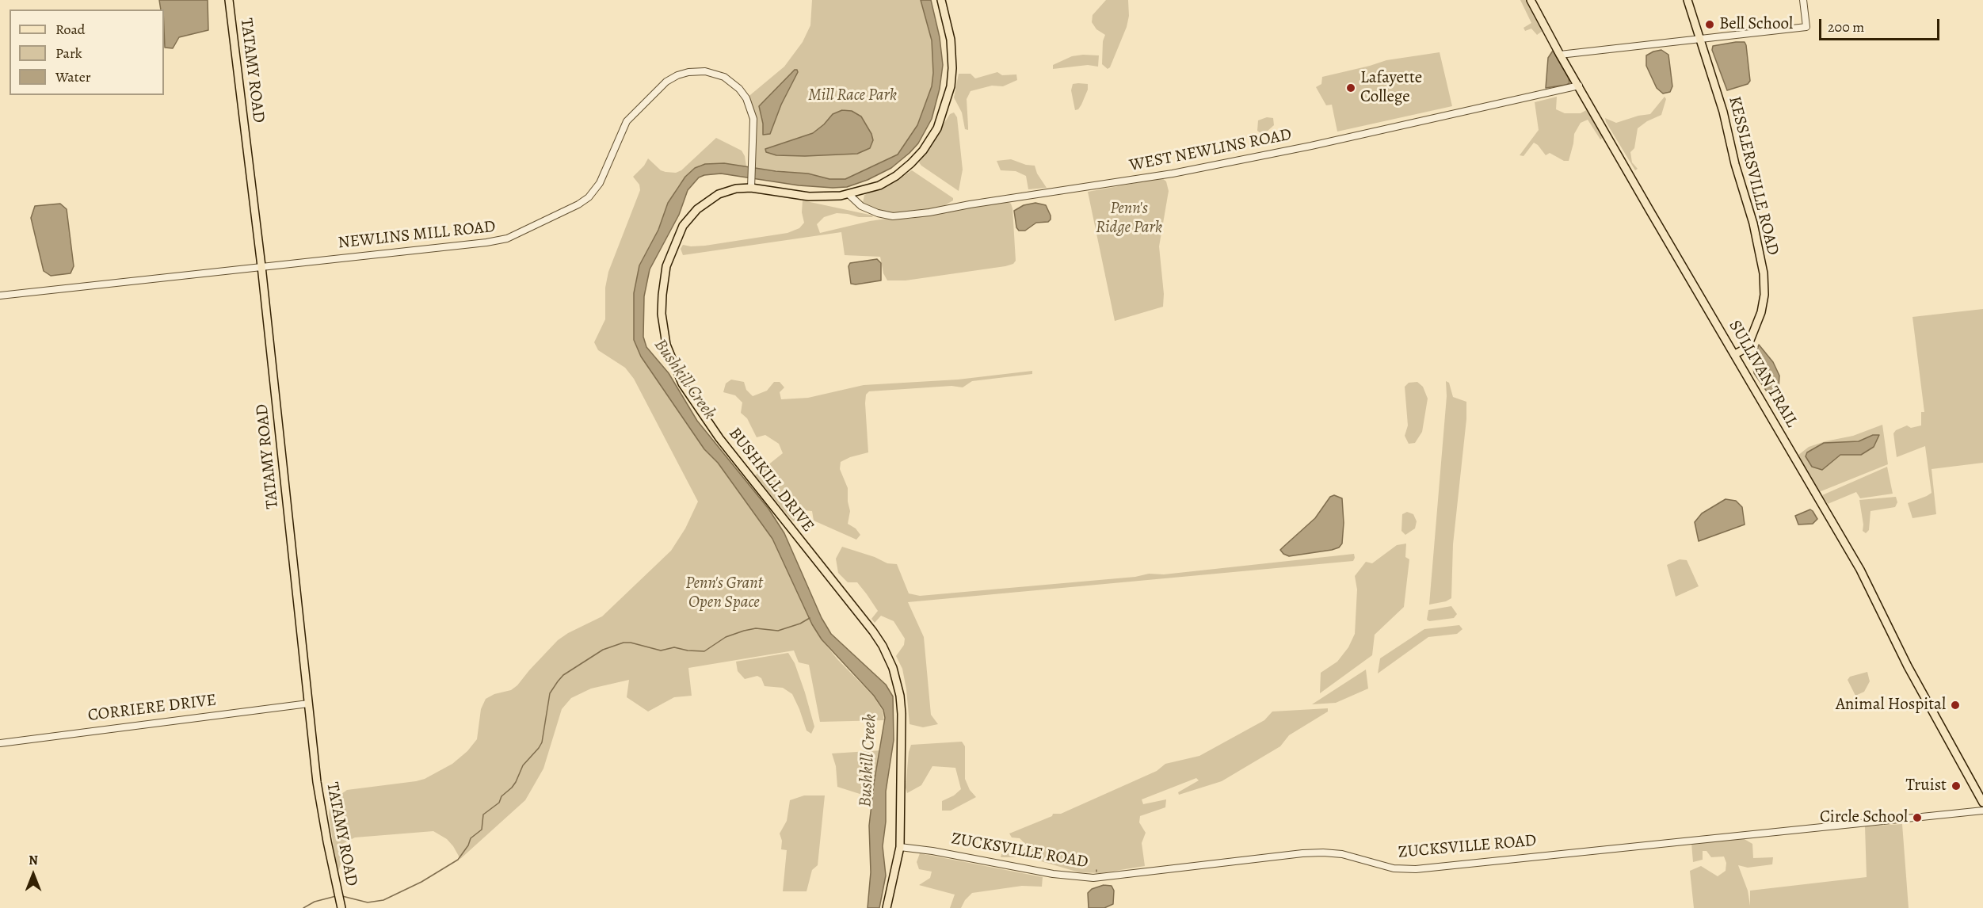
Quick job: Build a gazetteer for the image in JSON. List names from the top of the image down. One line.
{"streets":{"main road":["TATAMY ROAD","KESSLERSVILLE ROAD","SULLIVAN TRAIL","BUSHKILL DRIVE"],"street":["WEST NEWLINS ROAD","NEWLINS MILL ROAD","CORRIERE DRIVE","ZUCKSVILLE ROAD"]},"crossings":[["TATAMY ROAD","NEWLINS MILL ROAD"],["TATAMY ROAD","CORRIERE DRIVE"],["WEST NEWLINS ROAD","SULLIVAN TRAIL"],["WEST NEWLINS ROAD","BUSHKILL DRIVE"],["KESSLERSVILLE ROAD","SULLIVAN TRAIL"],["NEWLINS MILL ROAD","BUSHKILL DRIVE"],["BUSHKILL DRIVE","ZUCKSVILLE ROAD"]],"water":["Bushkill Creek"],"parks":["Mill Race Park","Penn's Ridge Park","Penn's Grant Open Space"],"places":["Bell School","Lafayette College","Animal Hospital","Truist","Circle School"],"legend":["Road","Park","Water"],"scale_bar":"200 m","north":"top"}
